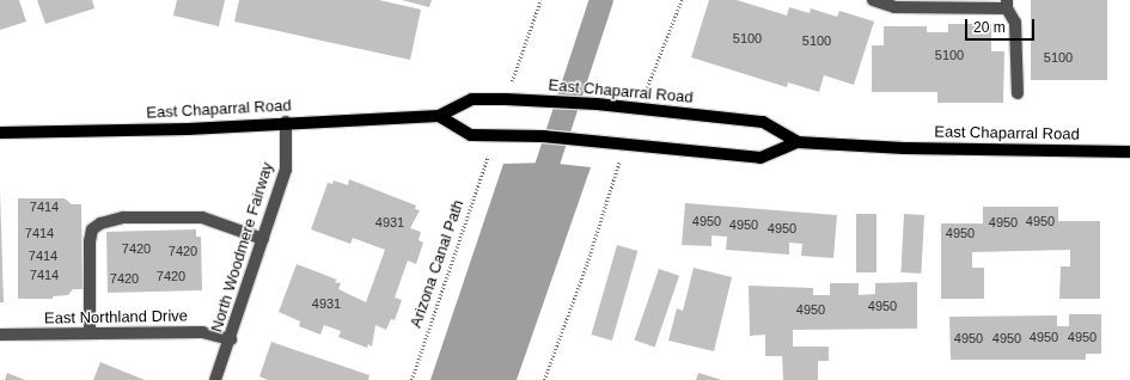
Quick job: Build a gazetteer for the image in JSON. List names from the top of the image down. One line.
{"streets":{"main road":["East Chaparral Road"],"street":["North Woodmere Fairway","East Northland Drive"],"path":["Arizona Canal Path"]},"crossings":[["East Chaparral Road","North Woodmere Fairway"],["North Woodmere Fairway","East Northland Drive"]],"house_numbers":["5100","5100","5100","5100","7414","4950","4950","4931","4950","4950","4950","7414","4950","7420","7420","7414","7414","7420","7420","4931","4950","4950","4950","4950","4950","4950"],"scale_bar":"20 m"}
